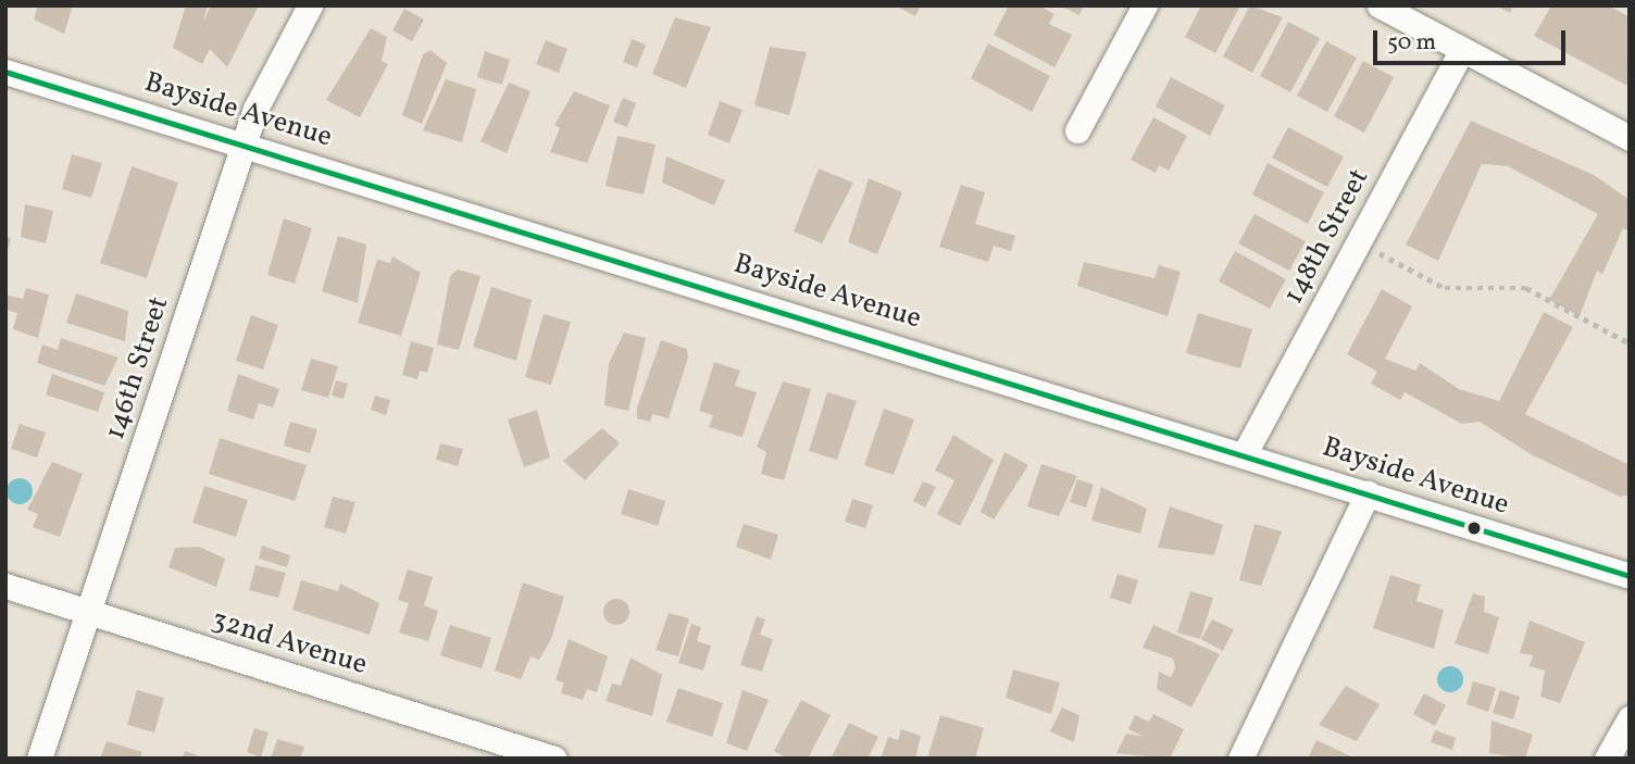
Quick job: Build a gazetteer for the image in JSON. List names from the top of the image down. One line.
{"streets":{"street":["Bayside Avenue","148th Street","146th Street","32nd Avenue"]},"crossings":[["Bayside Avenue","148th Street"],["Bayside Avenue","146th Street"],["146th Street","32nd Avenue"]],"scale_bar":"50 m"}
